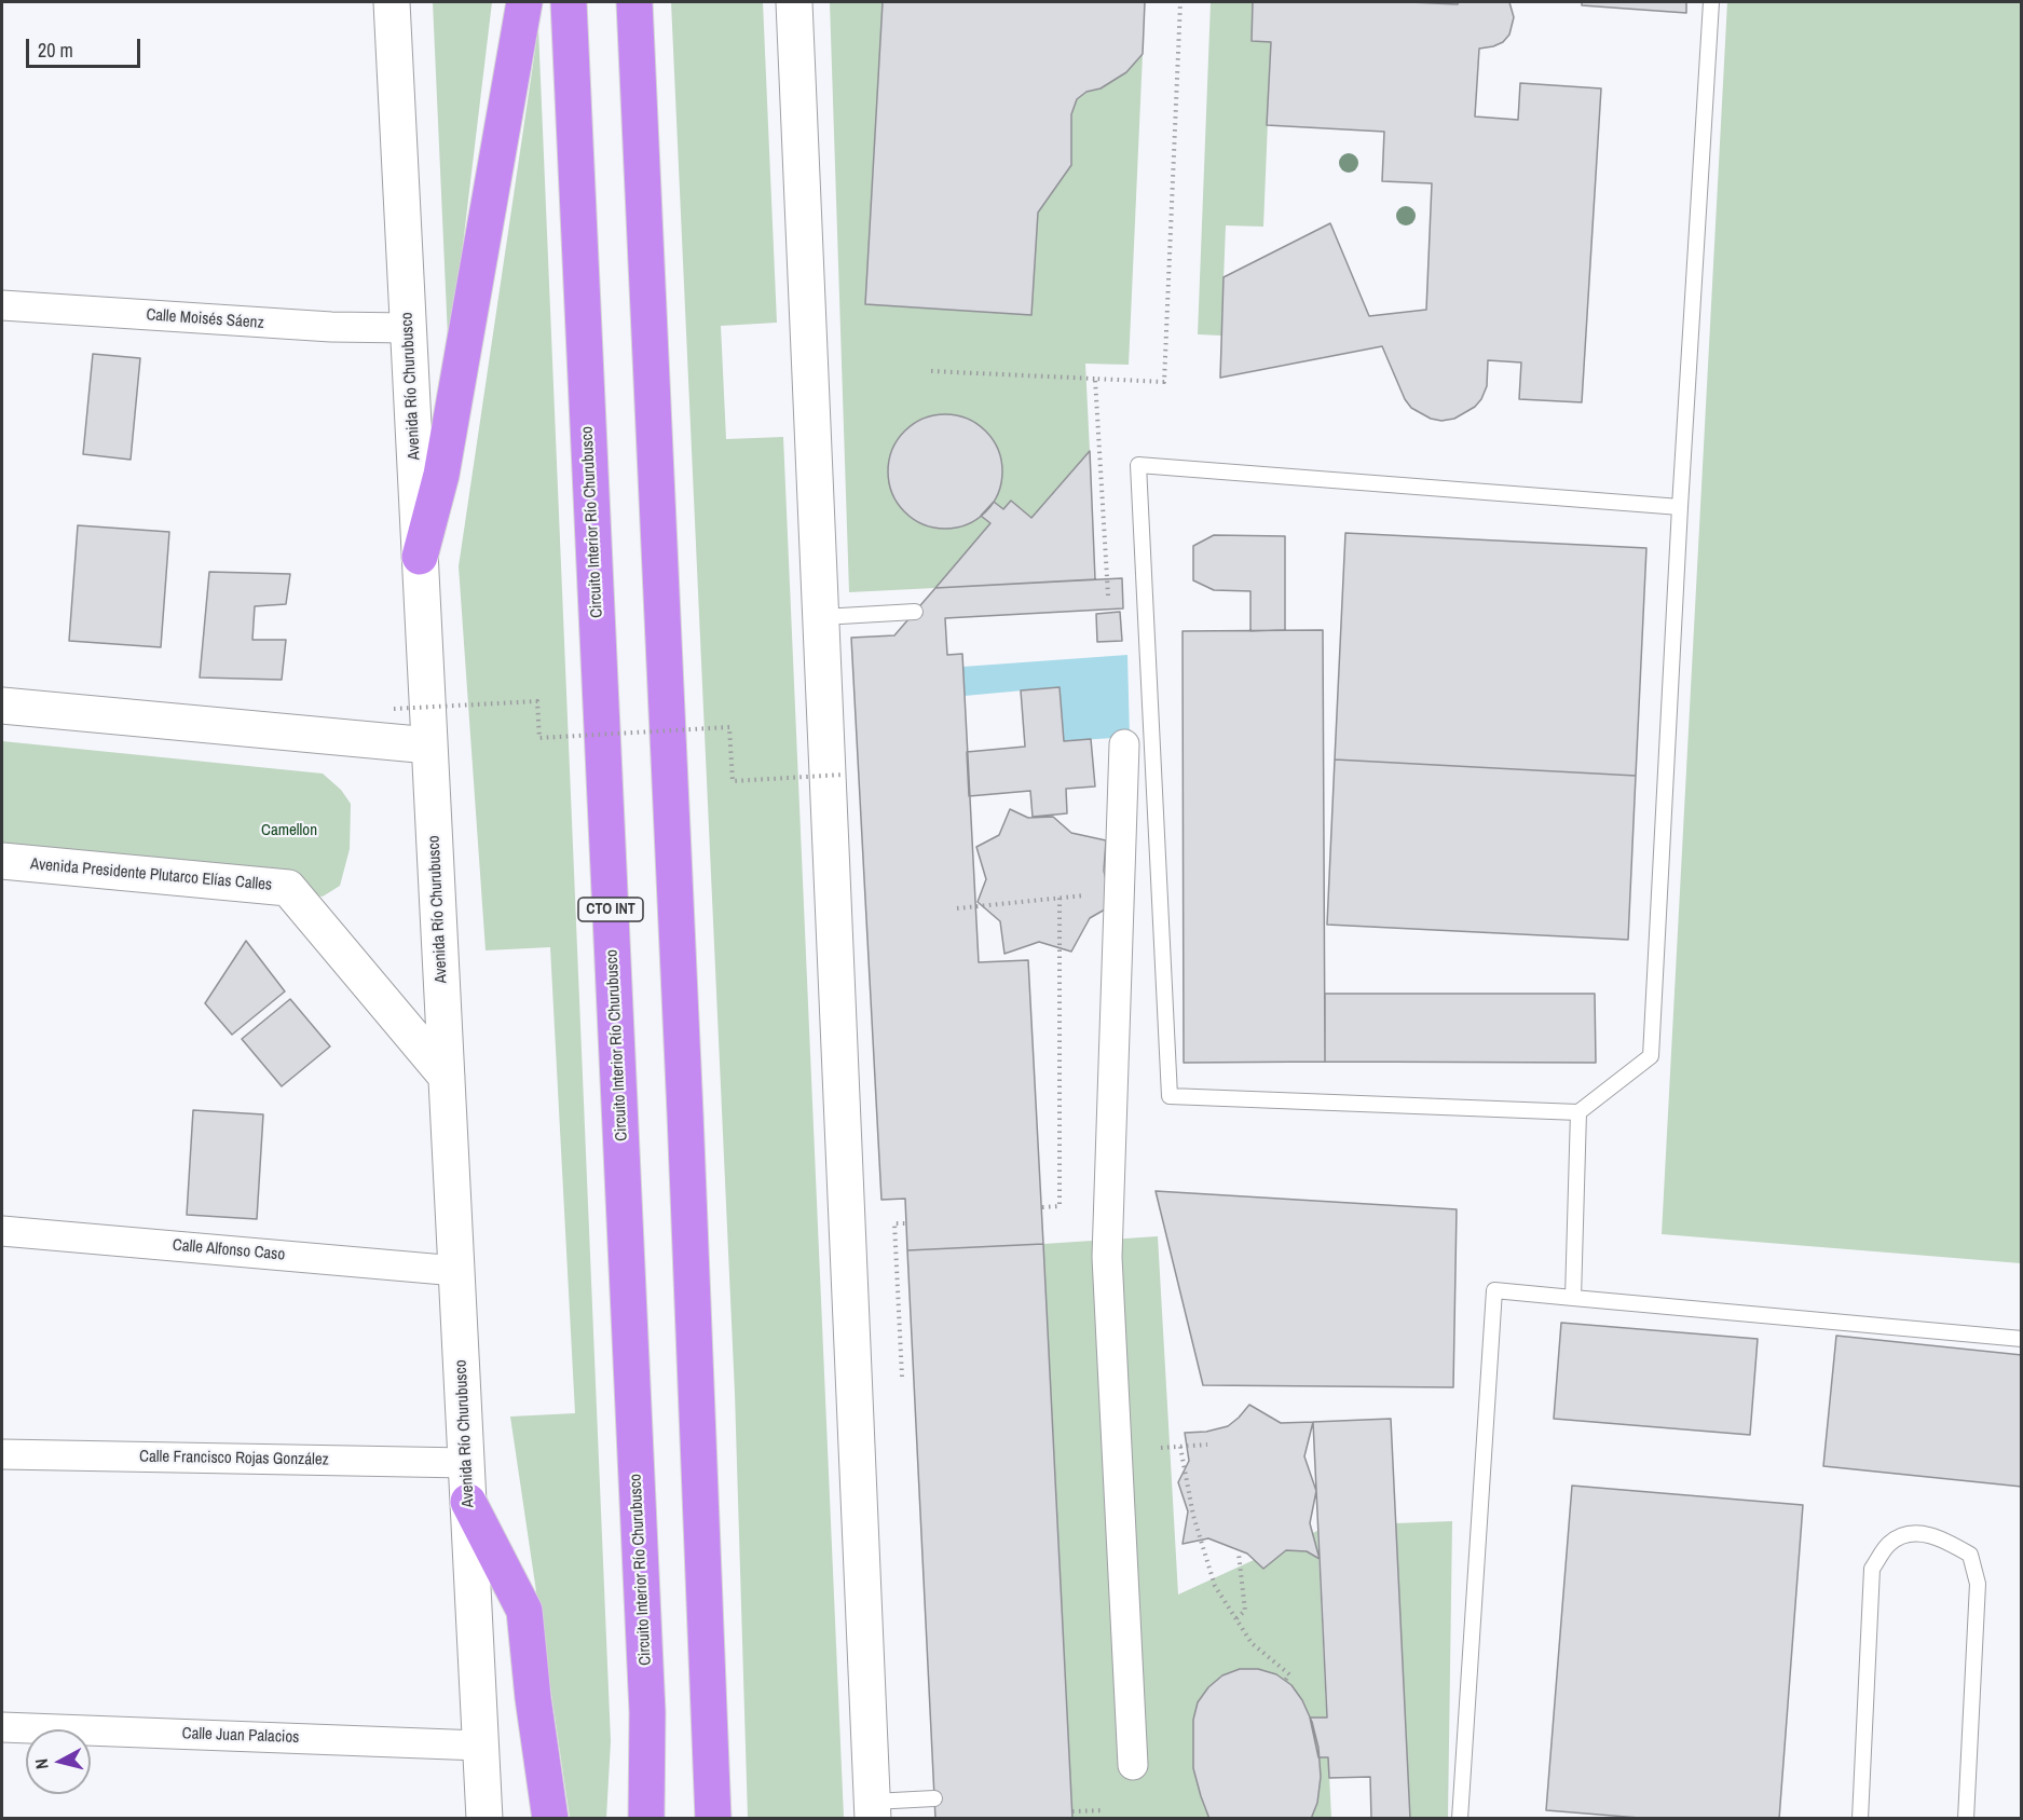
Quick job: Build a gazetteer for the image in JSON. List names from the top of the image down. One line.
{"streets":{"highway":["Circuito Interior Río Churubusco","CTO INT"],"main road":["Avenida Río Churubusco","Avenida Presidente Plutarco Elías Calles"],"street":["Calle Moisés Sáenz","Calle Alfonso Caso","Calle Francisco Rojas González","Calle Juan Palacios"]},"crossings":[["Calle Moisés Sáenz","Avenida Río Churubusco"],["Avenida Río Churubusco","Avenida Presidente Plutarco Elías Calles"],["Avenida Río Churubusco","Calle Alfonso Caso"],["Avenida Río Churubusco","Calle Francisco Rojas González"],["Avenida Río Churubusco","Calle Juan Palacios"]],"parks":["Camellon"],"scale_bar":"20 m","north":"left"}
